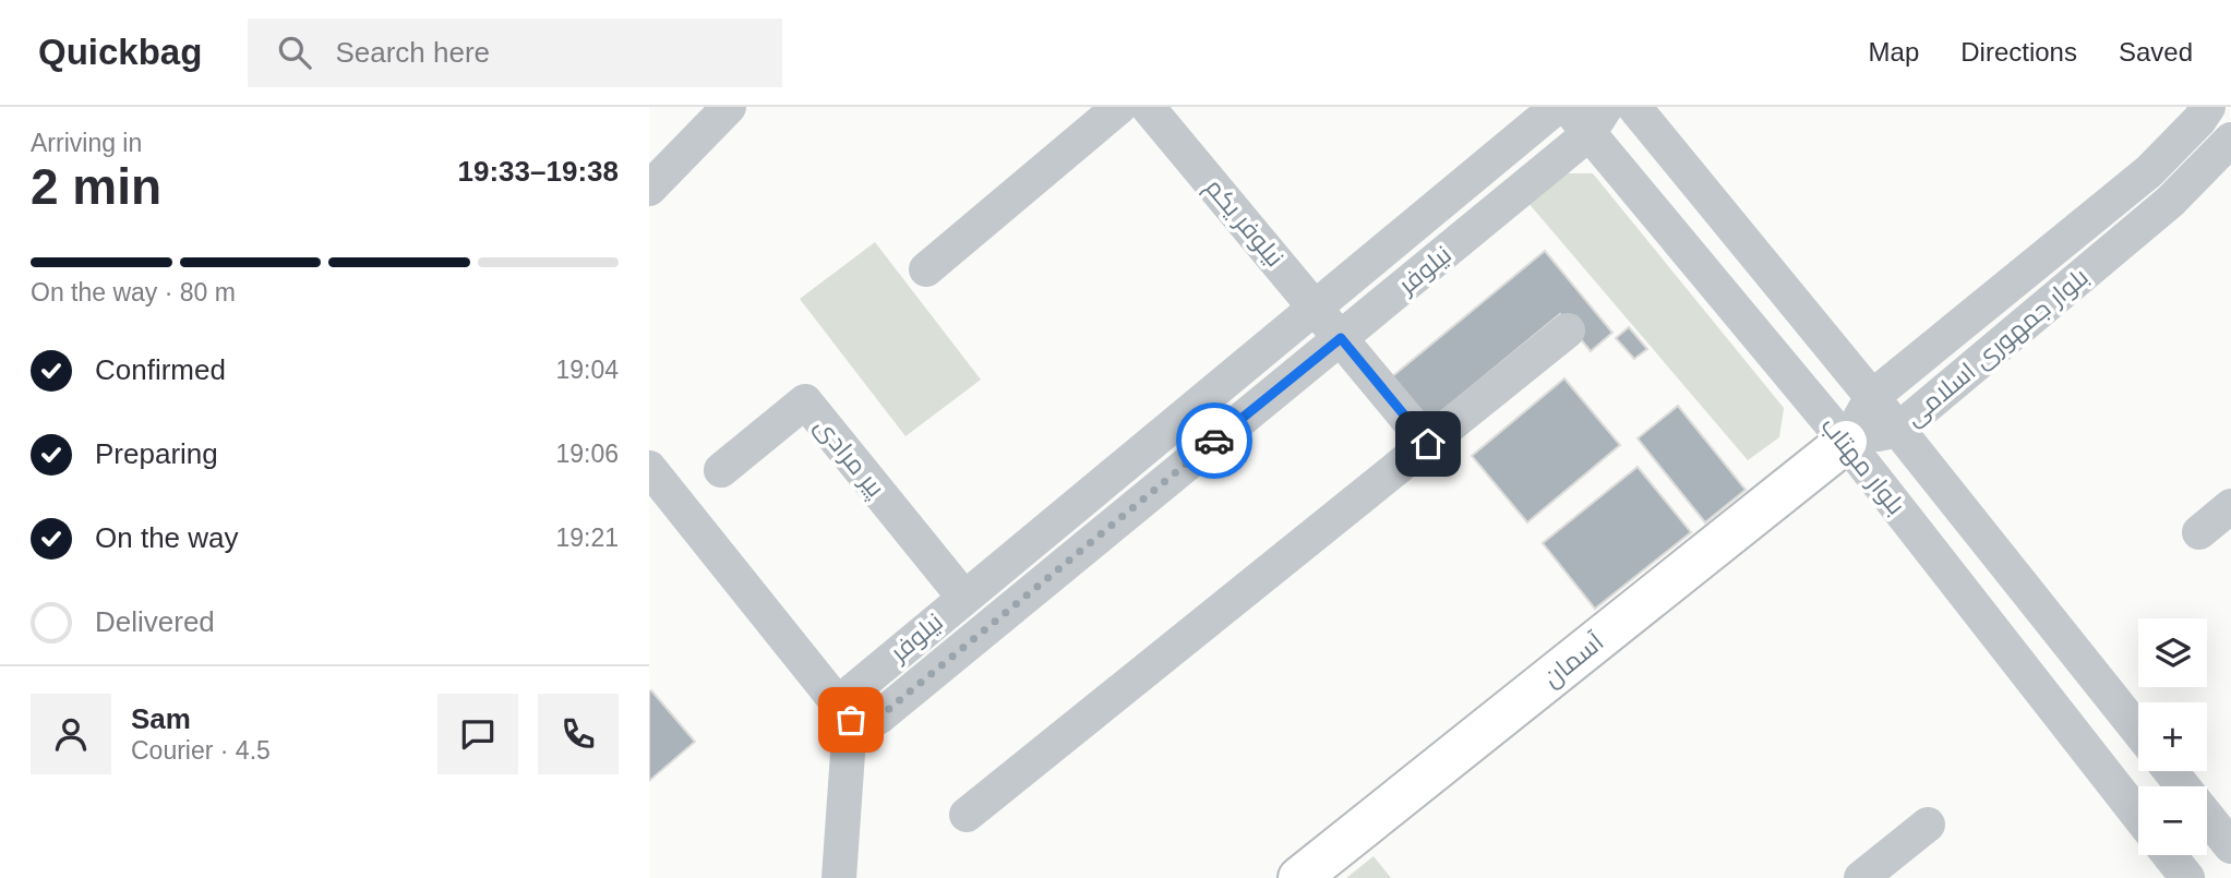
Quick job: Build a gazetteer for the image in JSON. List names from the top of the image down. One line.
{"streets":{"main road":["آسمان"],"street":["نیلوفر یکم","نیلوفر","بلوار جمهوری اسلامی","پیر مرادی","بلوار مهتاب"]},"crossings":[["نیلوفر یکم","نیلوفر"],["نیلوفر","پیر مرادی"],["نیلوفر","بلوار مهتاب"],["بلوار جمهوری اسلامی","بلوار مهتاب"],["بلوار جمهوری اسلامی","آسمان"],["بلوار مهتاب","آسمان"]],"page":{"header":"Quickbag","search":"Search here","nav":["Map","Directions","Saved"],"heading":["2 min","Arriving in","19:33–19:38"],"panel":["Sam","Courier · 4.5"],"bar":"On the way · 80 m","list":[["Confirmed","19:04"],["Preparing","19:06"],["On the way","19:21"],"Delivered"],"map_buttons":["+","−"]}}
